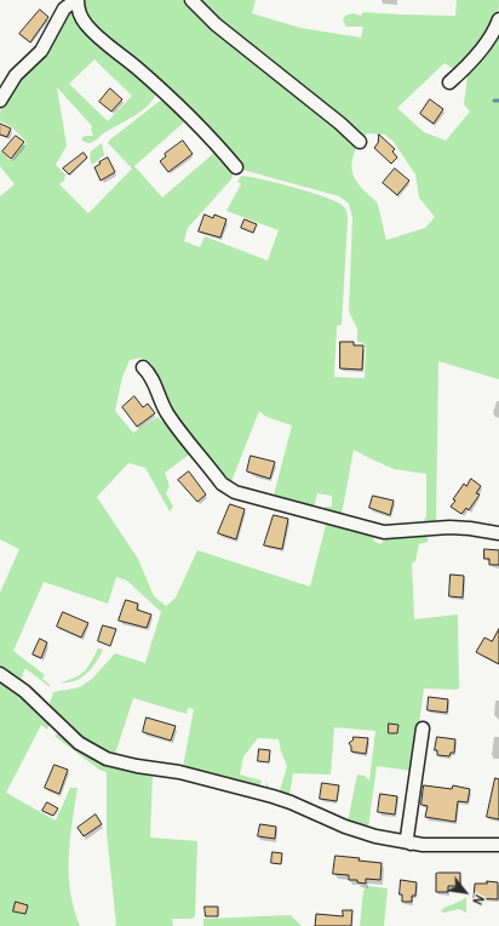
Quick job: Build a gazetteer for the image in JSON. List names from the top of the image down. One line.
{"north":"bottom right"}
